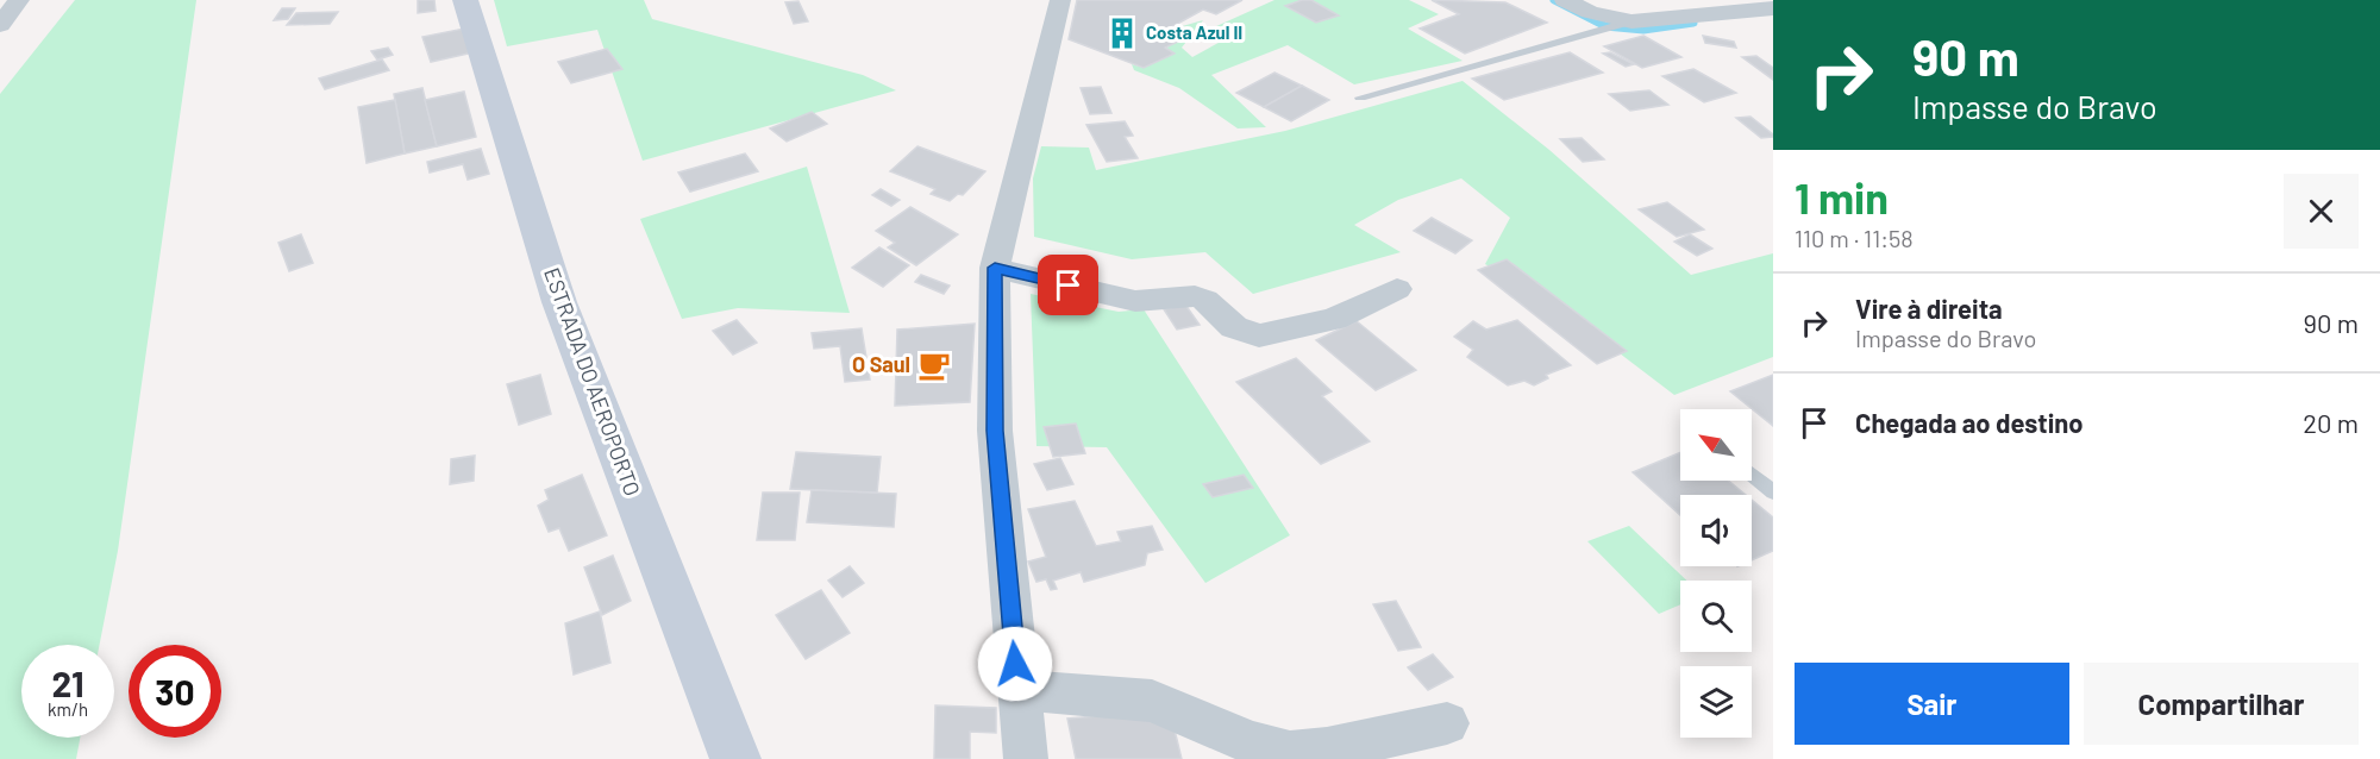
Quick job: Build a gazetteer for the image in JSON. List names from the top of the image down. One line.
{"streets":{"main road":["ESTRADA DO AEROPORTO"]},"places":{"building":["Costa Azul II"],"cafe":["O Saul"]},"north":"top left","page":{"turn":["90 m","Impasse do Bravo"],"heading":["1 min","110 m · 11:58"],"list":[{"name":"Vire à direita","note":"Impasse do Bravo","value":"90 m"},{"name":"Chegada ao destino","value":"20 m"}],"speed":"21 km/h","limit":"30","buttons":["Sair","Compartilhar"]}}
